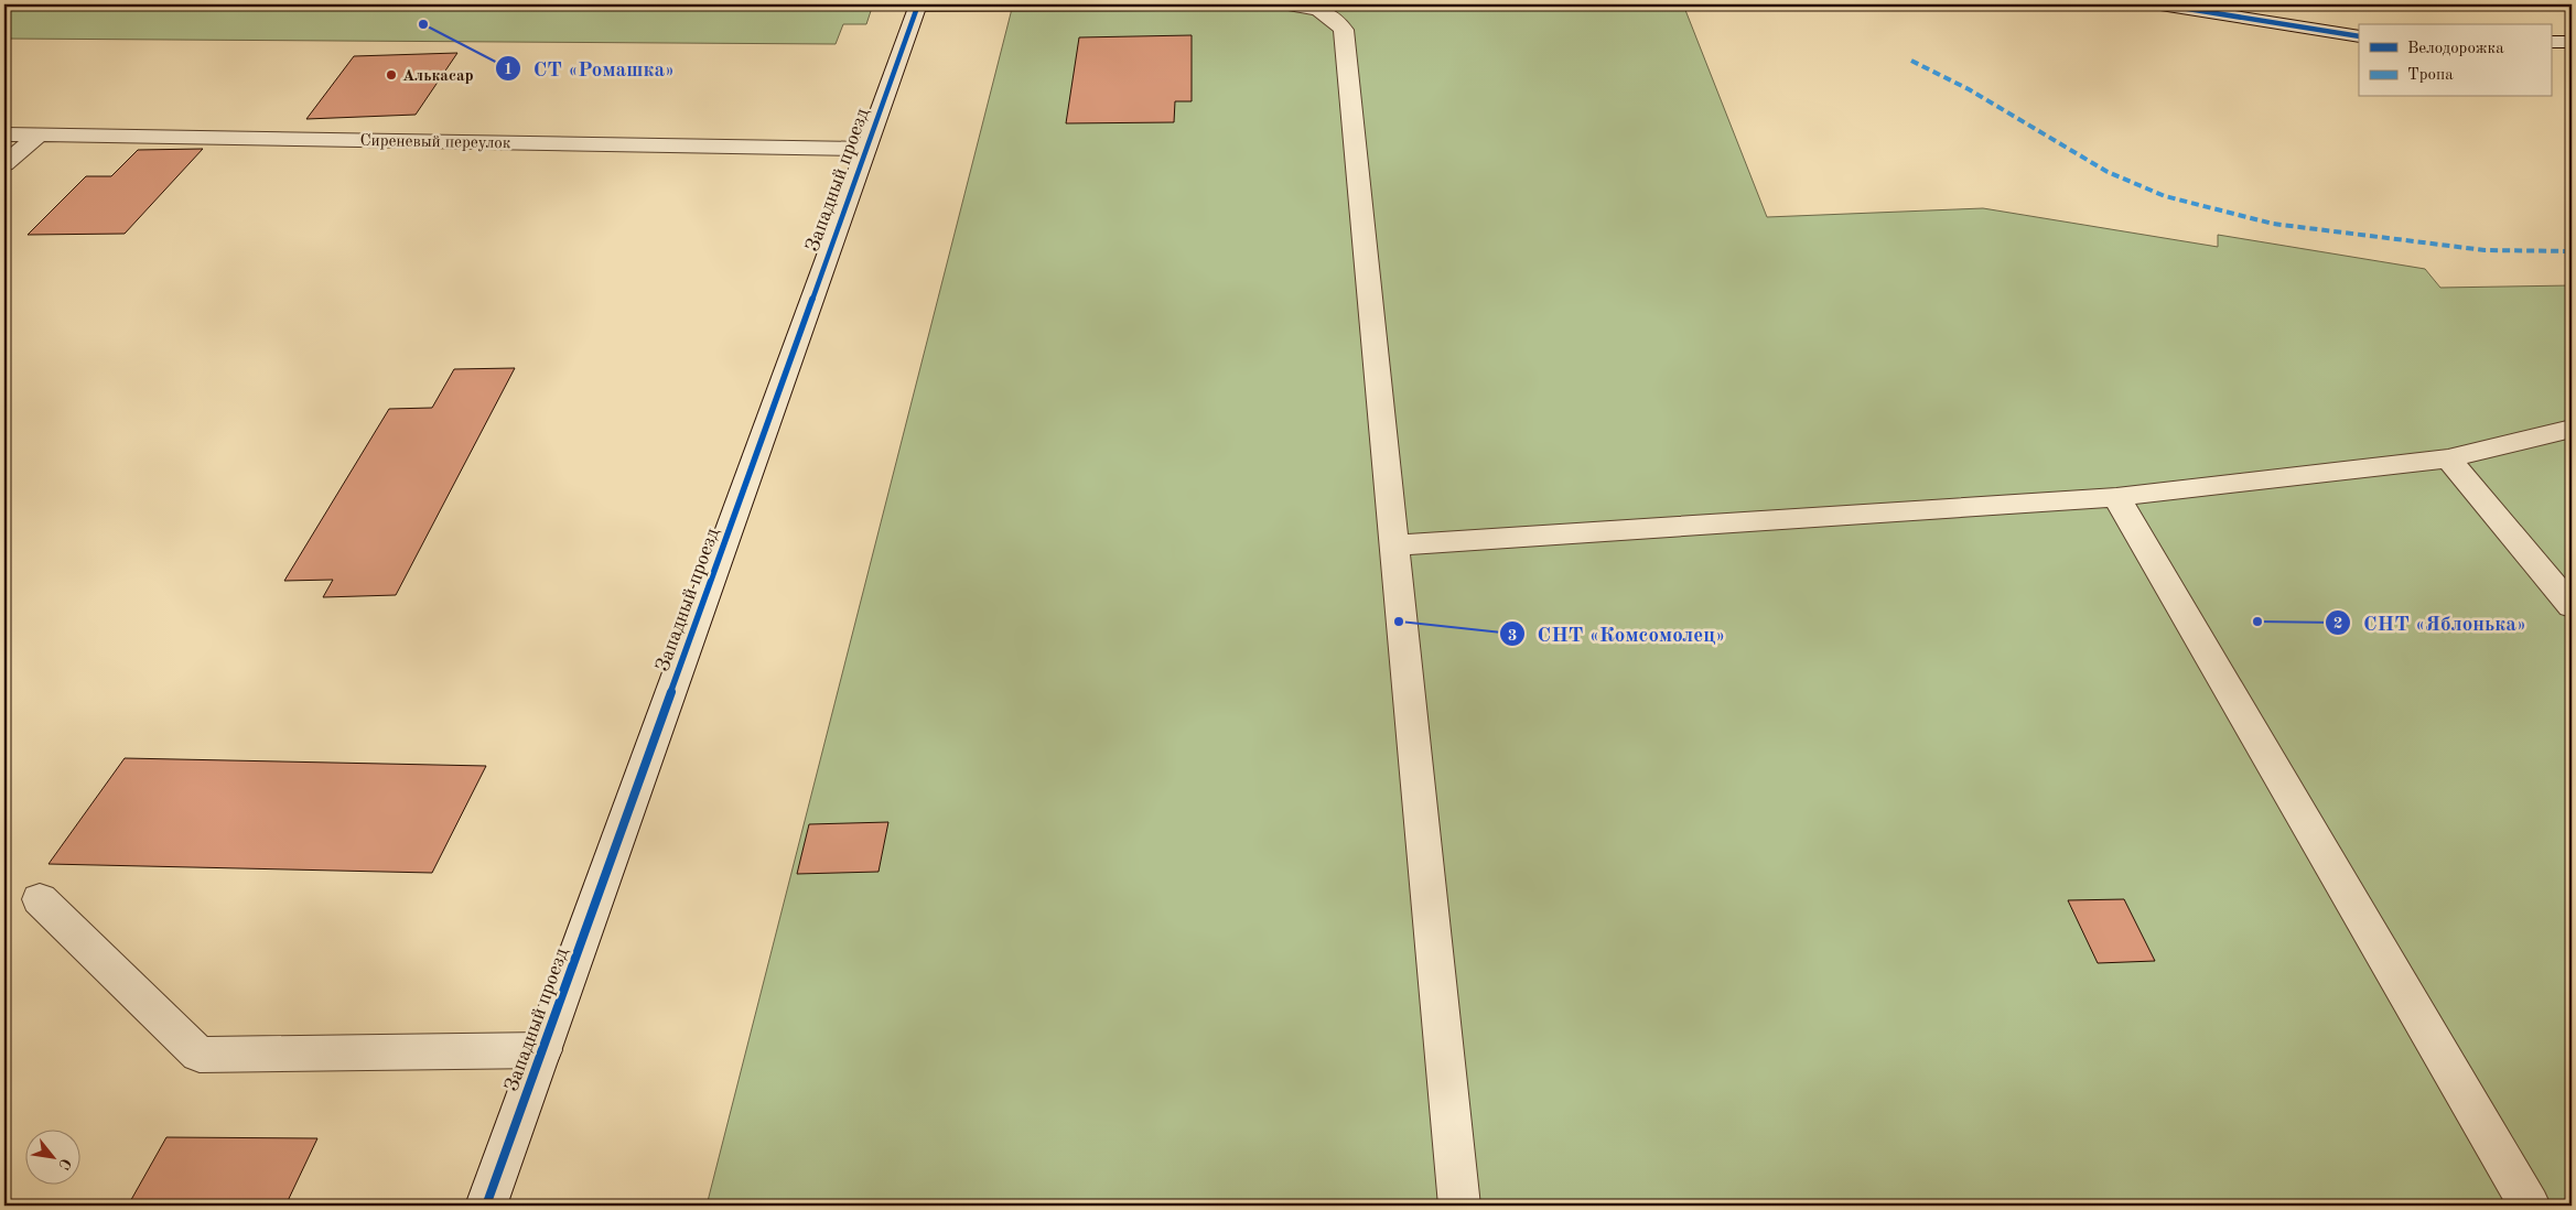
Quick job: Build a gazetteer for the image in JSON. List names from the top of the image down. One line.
{"streets":{"street":["Сиреневый переулок","Западный проезд"]},"crossings":[["Сиреневый переулок","Западный проезд"]],"places":["СТ «Ромашка»","Алькасар","СНТ «Комсомолец»","СНТ «Яблонька»"],"legend":["Велодорожка","Тропа"],"north":"bottom right"}
